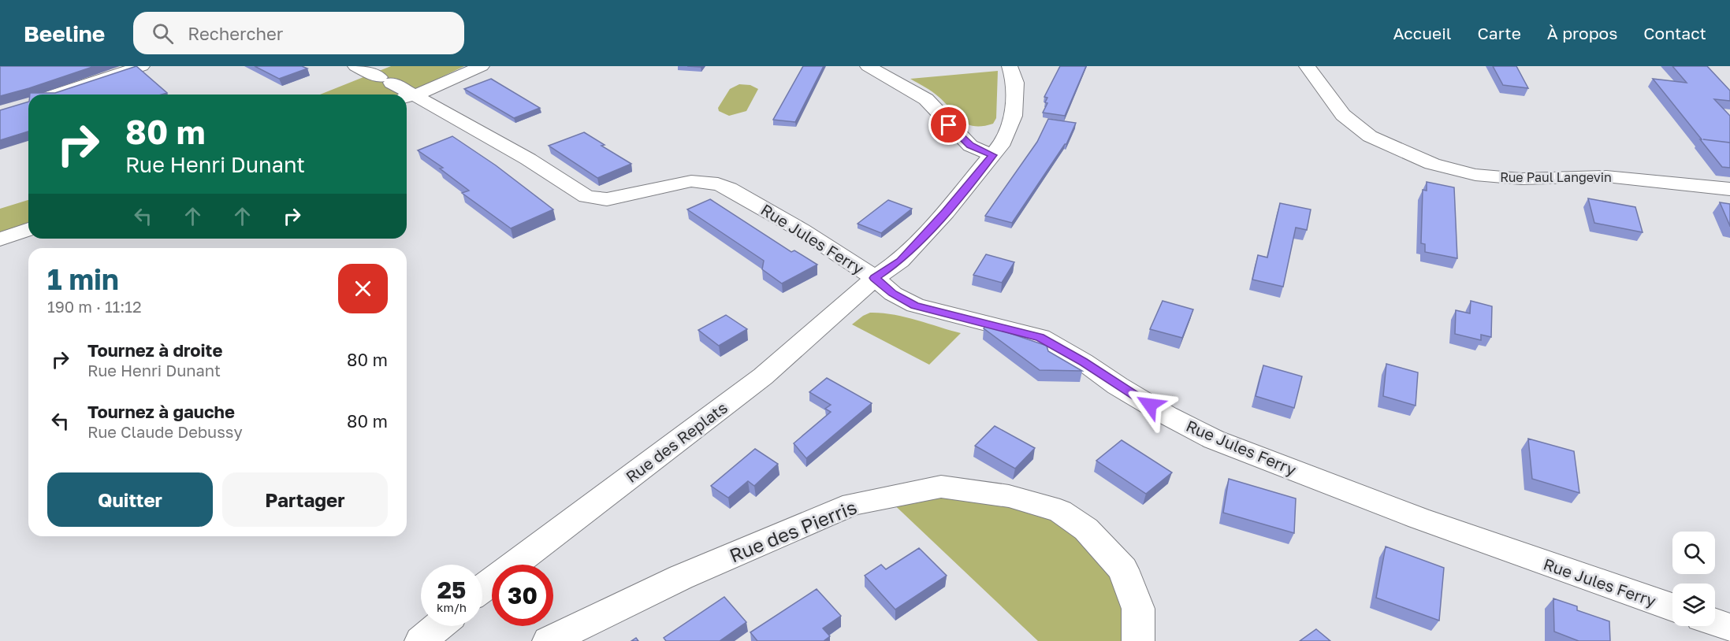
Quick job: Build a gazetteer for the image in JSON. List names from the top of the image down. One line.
{"streets":{"street":["Rue Paul Langevin","Rue Jules Ferry","Rue des Replats","Rue des Pierris"]},"crossings":[["Rue Jules Ferry","Rue des Replats"]],"page":{"header":"Beeline","search":"Rechercher","nav":["Accueil","Carte","À propos","Contact"],"turn":["80 m","Rue Henri Dunant"],"heading":["1 min","190 m · 11:12"],"list":[{"name":"Tournez à droite","note":"Rue Henri Dunant","value":"80 m"},{"name":"Tournez à gauche","note":"Rue Claude Debussy","value":"80 m"}],"buttons":["Quitter","Partager"],"speed":"25 km/h","limit":"30"}}
